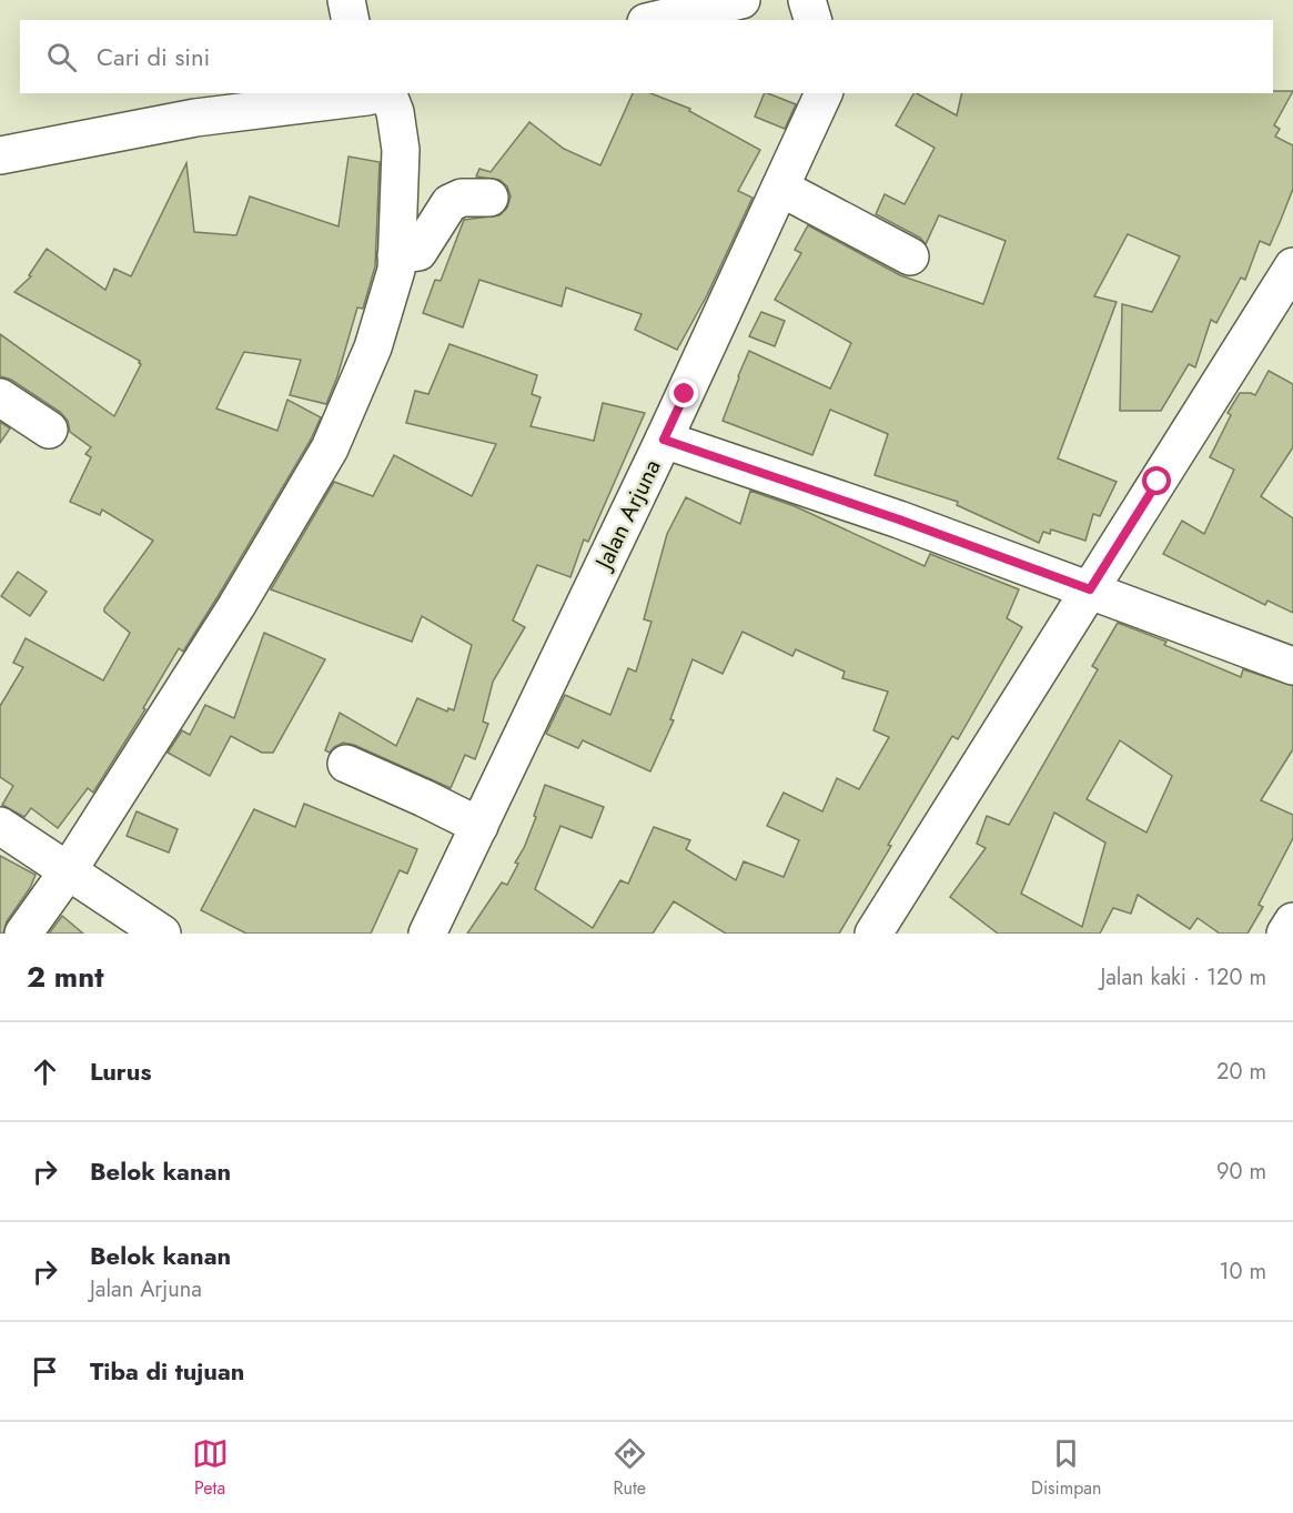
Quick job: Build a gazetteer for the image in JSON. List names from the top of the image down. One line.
{"streets":{"street":["Jalan Arjuna"]},"page":{"search":"Cari di sini","heading":["2 mnt","Jalan kaki · 120 m"],"list":[["Lurus","20 m"],["Belok kanan","90 m"],["Belok kanan","Jalan Arjuna","10 m"],"Tiba di tujuan"],"nav":["Peta","Rute","Disimpan"]}}
